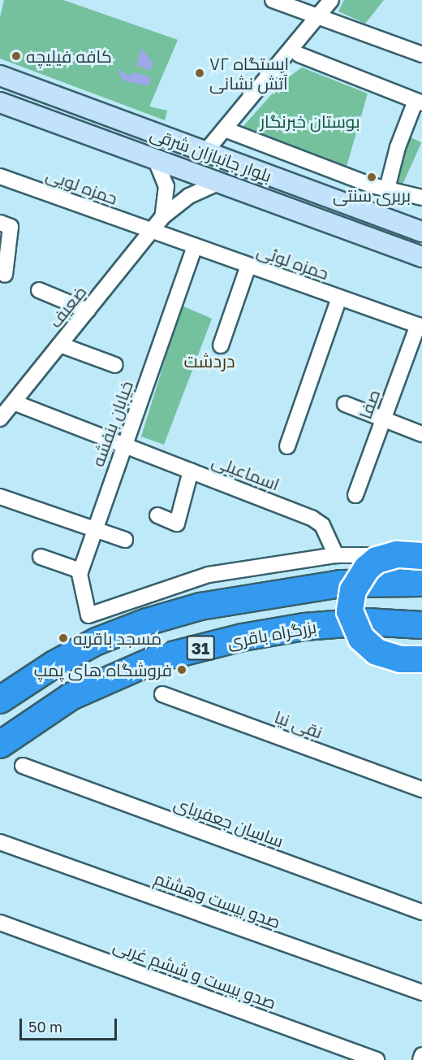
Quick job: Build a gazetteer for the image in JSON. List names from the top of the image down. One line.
{"streets":{"highway":["بزرگراه باقری","31"],"main road":["بلوار جانبازان شرقی"],"street":["حمزه لویی","حمزه لوئی","ضعیف","صفا","خیابان بنفشه","اسماعیلی","نقی نیا","ساسان جعفربای","صدو بیست وهشتم","صدو بیست و ششم غربی"]},"crossings":[["بلوار جانبازان شرقی","ضعیف"],["حمزه لویی","حمزه لوئی"],["حمزه لویی","ضعیف"],["حمزه لوئی","ضعیف"],["حمزه لوئی","صفا"],["حمزه لوئی","خیابان بنفشه"],["ضعیف","اسماعیلی"],["خیابان بنفشه","اسماعیلی"]],"districts":["دردشت"],"parks":["بوستان خبرنگار"],"places":["کافه فیلیچه","ایستگاه ۷۲ آتش نشانی","بربری سنتی","مسجد باقریه","فروشگاه های پمپ"],"scale_bar":"50 m"}
